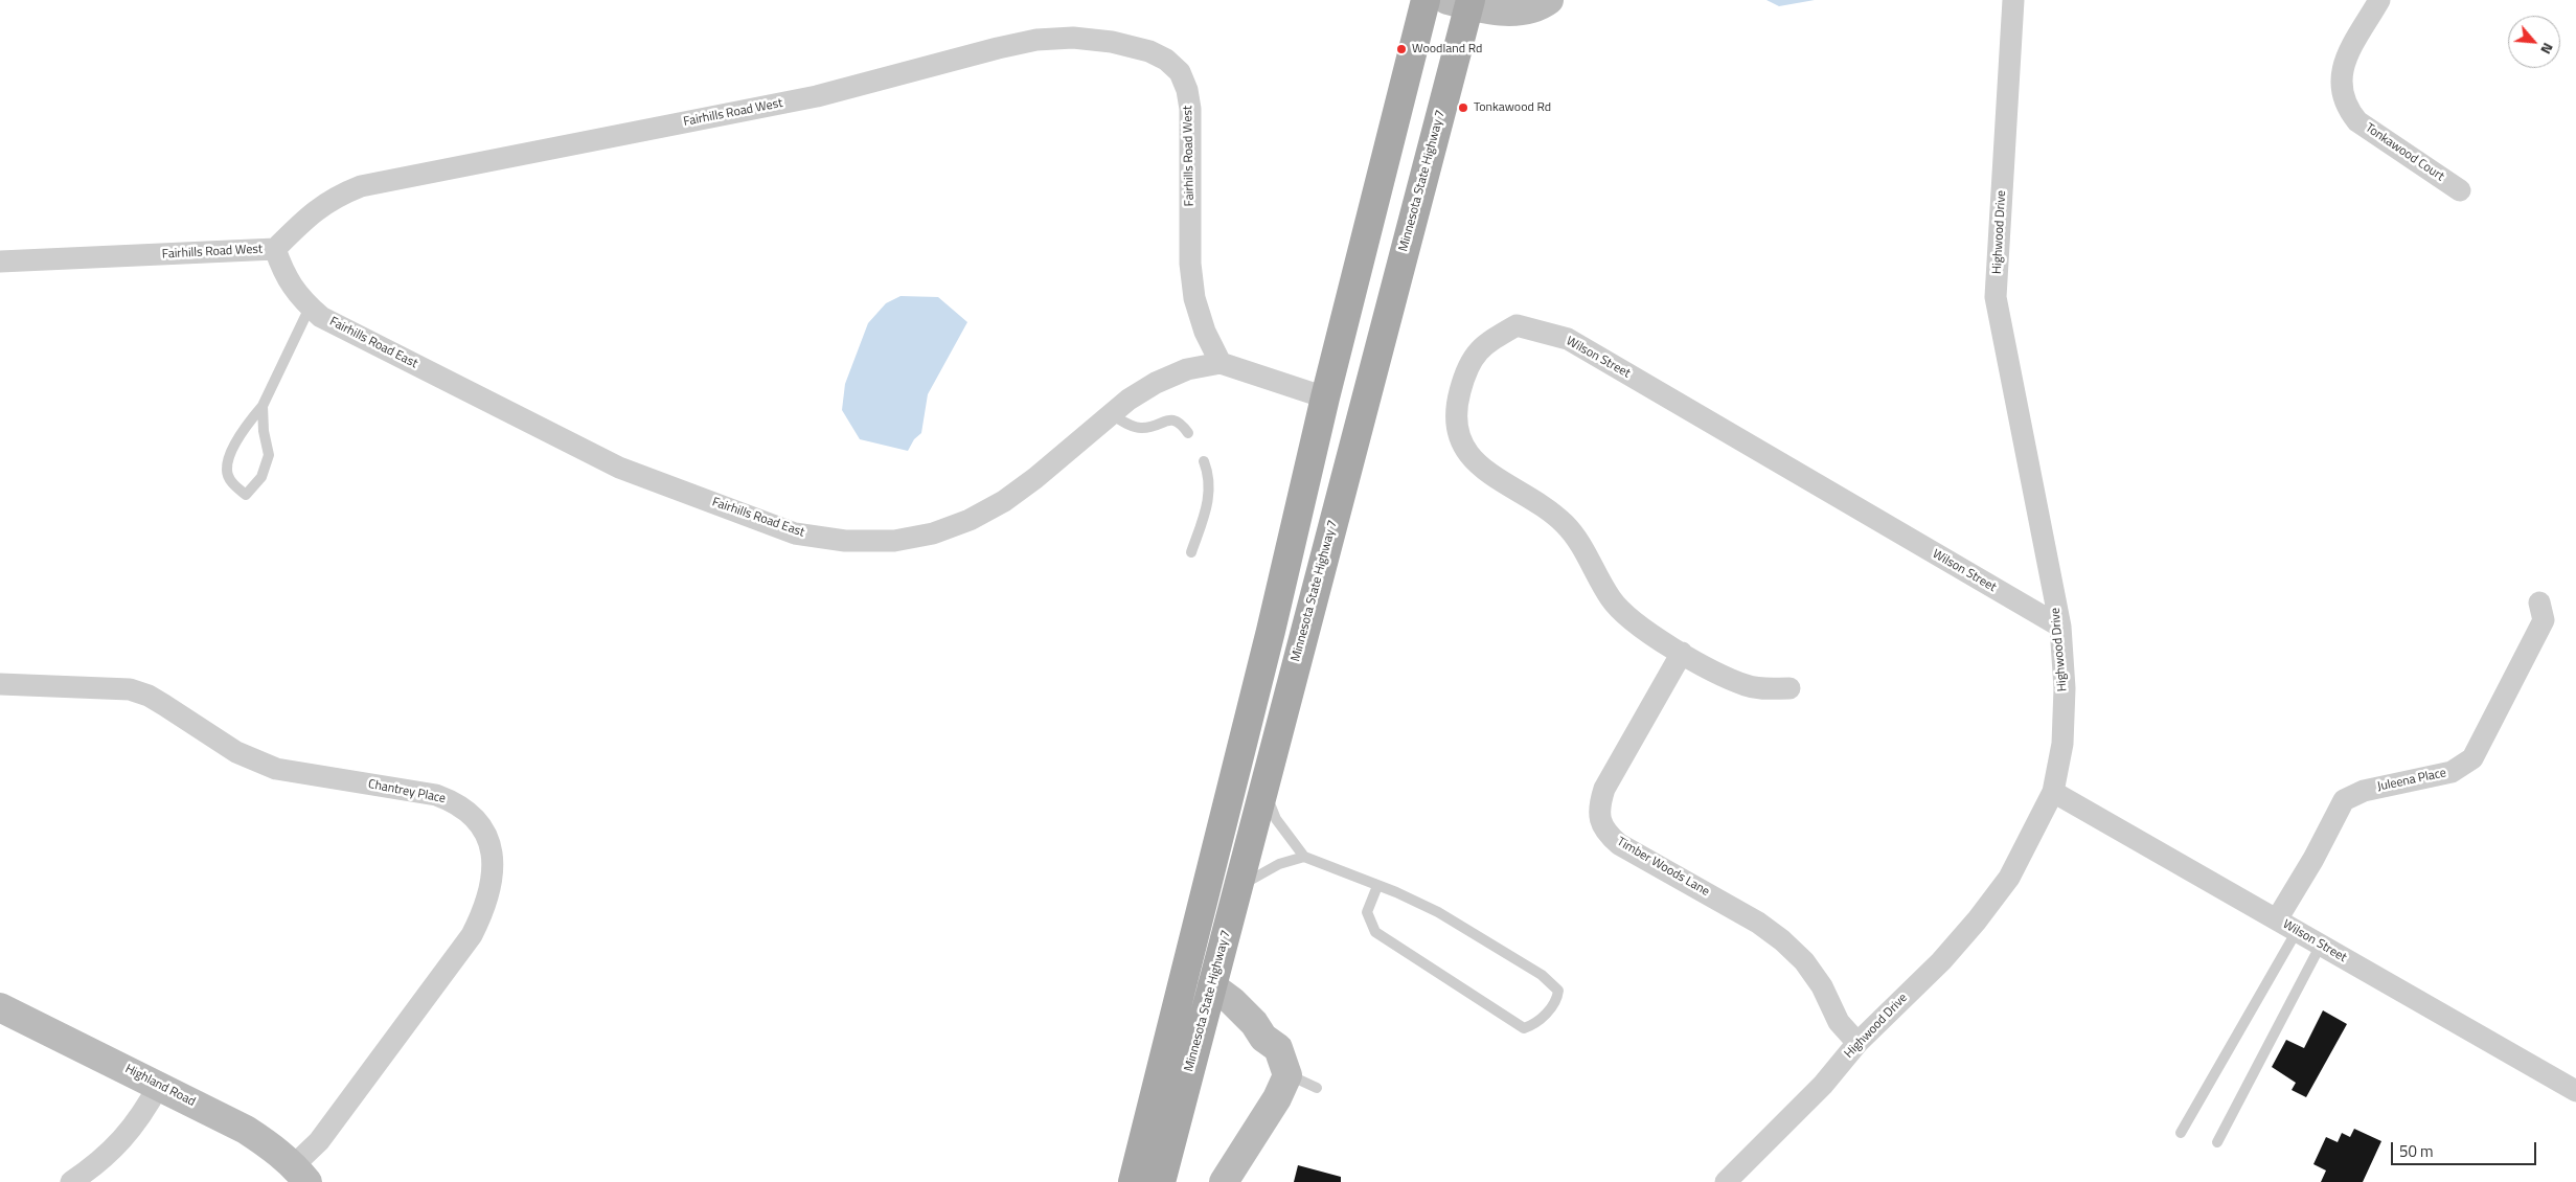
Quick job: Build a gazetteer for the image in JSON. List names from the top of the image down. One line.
{"streets":{"main road":["Minnesota State Highway 7"],"street":["Fairhills Road West","Tonkawood Court","Highwood Drive","Fairhills Road East","Wilson Street","Juleena Place","Chantrey Place","Timber Woods Lane","Highland Road"]},"crossings":[["Fairhills Road West","Fairhills Road East"],["Highwood Drive","Wilson Street"],["Highwood Drive","Timber Woods Lane"],["Wilson Street","Juleena Place"],["Wilson Street","Timber Woods Lane"],["Chantrey Place","Highland Road"]],"places":["Woodland Rd","Tonkawood Rd"],"scale_bar":"50 m","north":"bottom right"}
